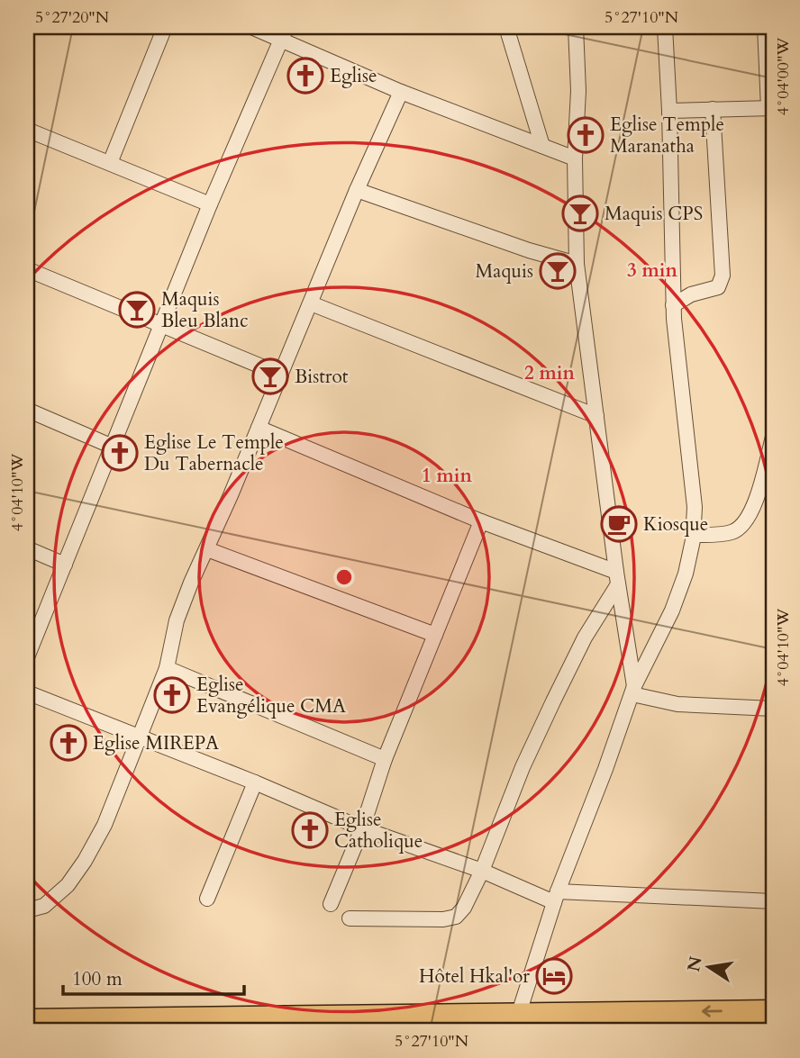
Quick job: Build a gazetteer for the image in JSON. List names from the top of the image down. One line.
{"places":{"church":["Eglise","Eglise Temple Maranatha","Eglise Le Temple Du Tabernacle","Eglise Evangélique CMA","Eglise MIREPA","Eglise Catholique"],"bar":["Maquis CPS","Maquis","Maquis Bleu Blanc","Bistrot"],"cafe":["Kiosque"],"hotel":["Hôtel Hkal'or"]},"scale_bar":"100 m","north":"left","coordinates":["5°27'20\"N","5°27'10\"N","4°04'00\"W","4°04'10\"W"],"rings":["3 min","2 min","1 min"]}
